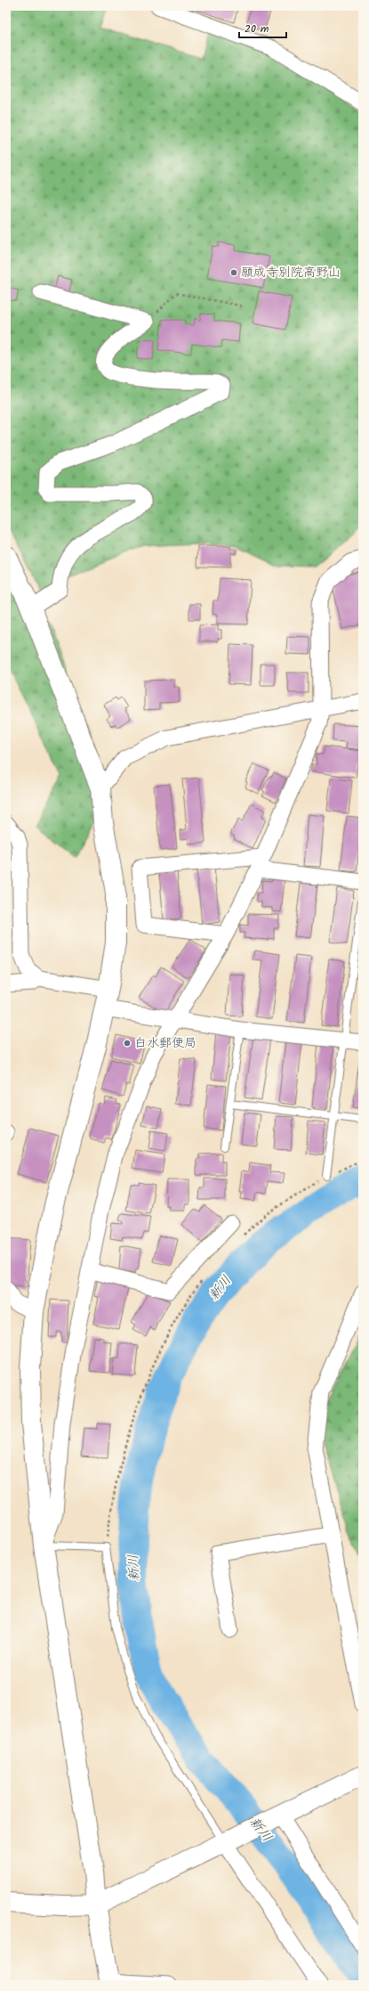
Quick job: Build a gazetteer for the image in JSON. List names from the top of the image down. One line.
{"water":["新川"],"places":["願成寺別院高野山","白水郵便局"],"scale_bar":"20 m"}
